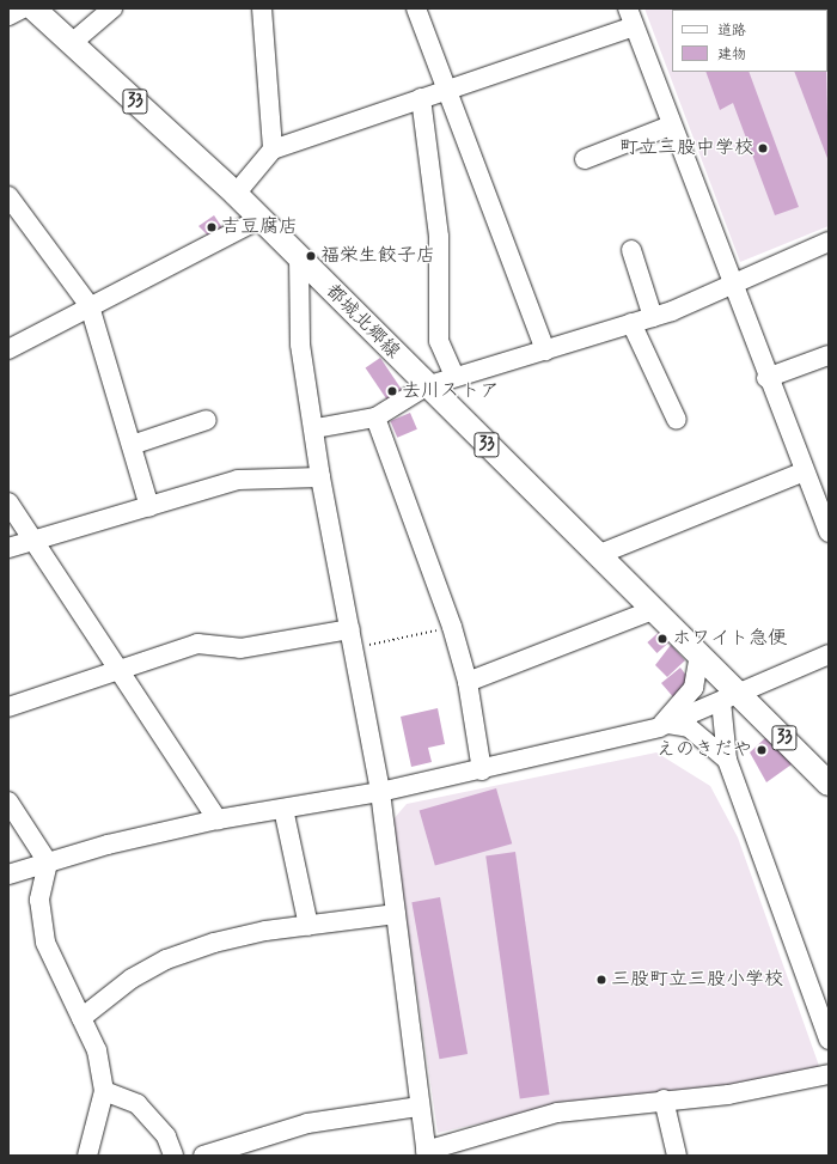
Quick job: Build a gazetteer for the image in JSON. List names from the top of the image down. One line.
{"streets":{"main road":["33","都城北郷線"]},"places":["町立三股中学校","吉豆腐店","福栄生餃子店","去川ストア","ホワイト急便","えのきだや","三股町立三股小学校"],"legend":["道路","建物"]}
